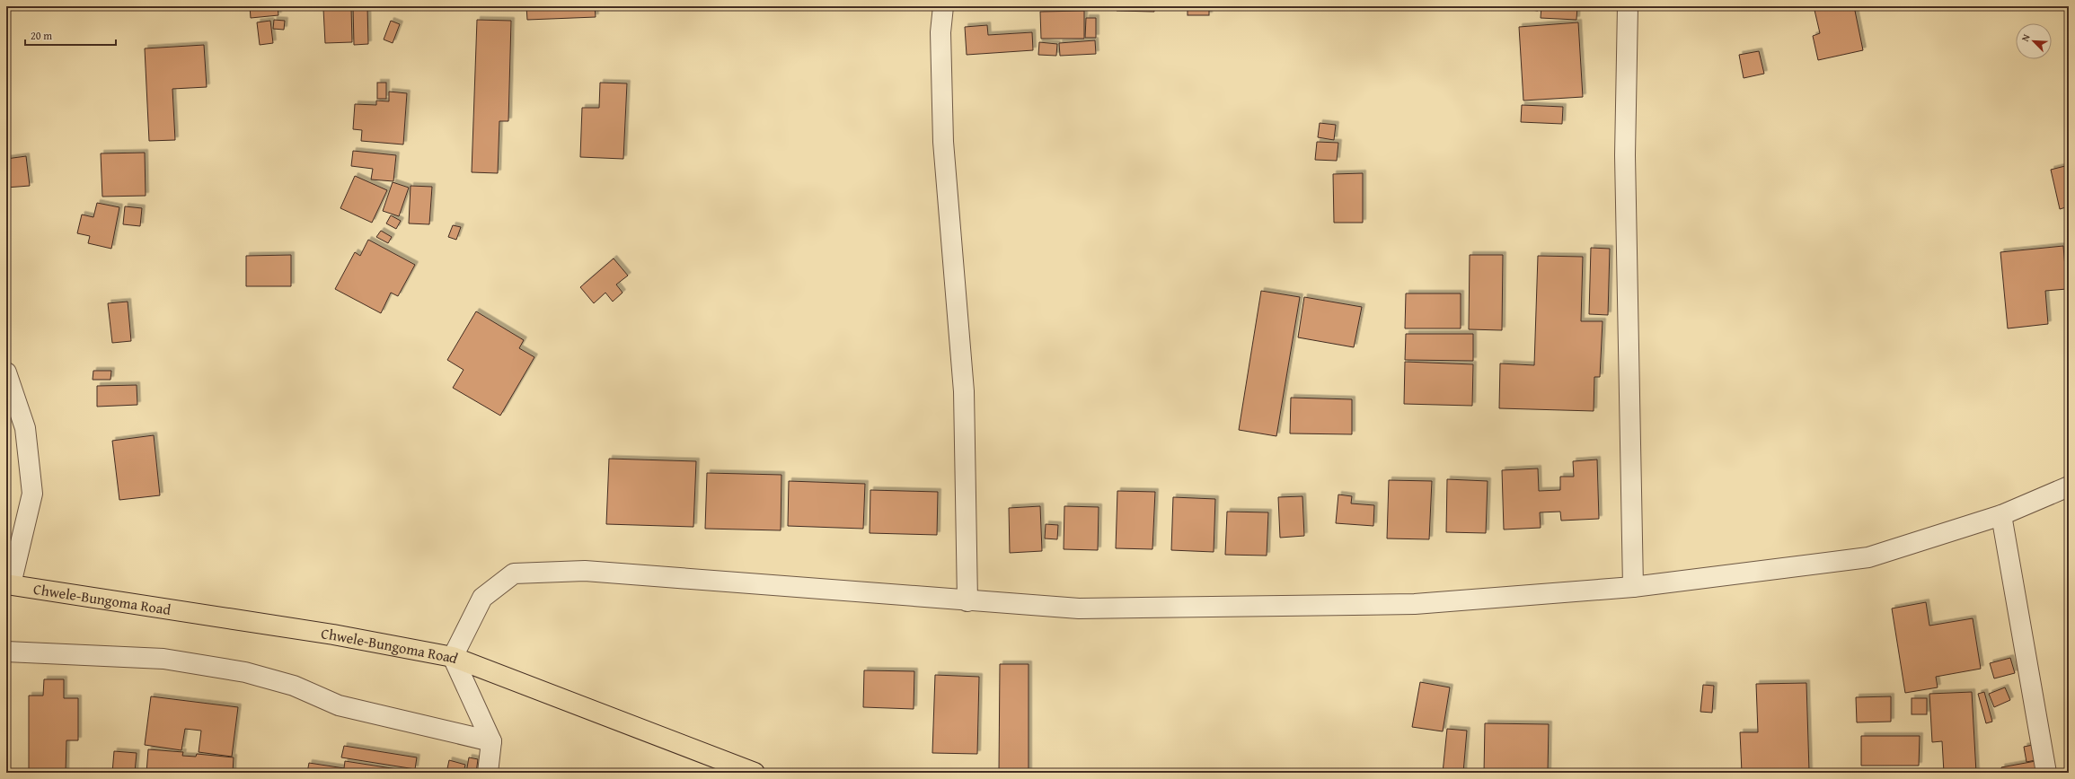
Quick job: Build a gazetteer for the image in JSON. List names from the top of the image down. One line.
{"streets":{"main road":["Chwele-Bungoma Road"]},"scale_bar":"20 m","north":"top left"}
